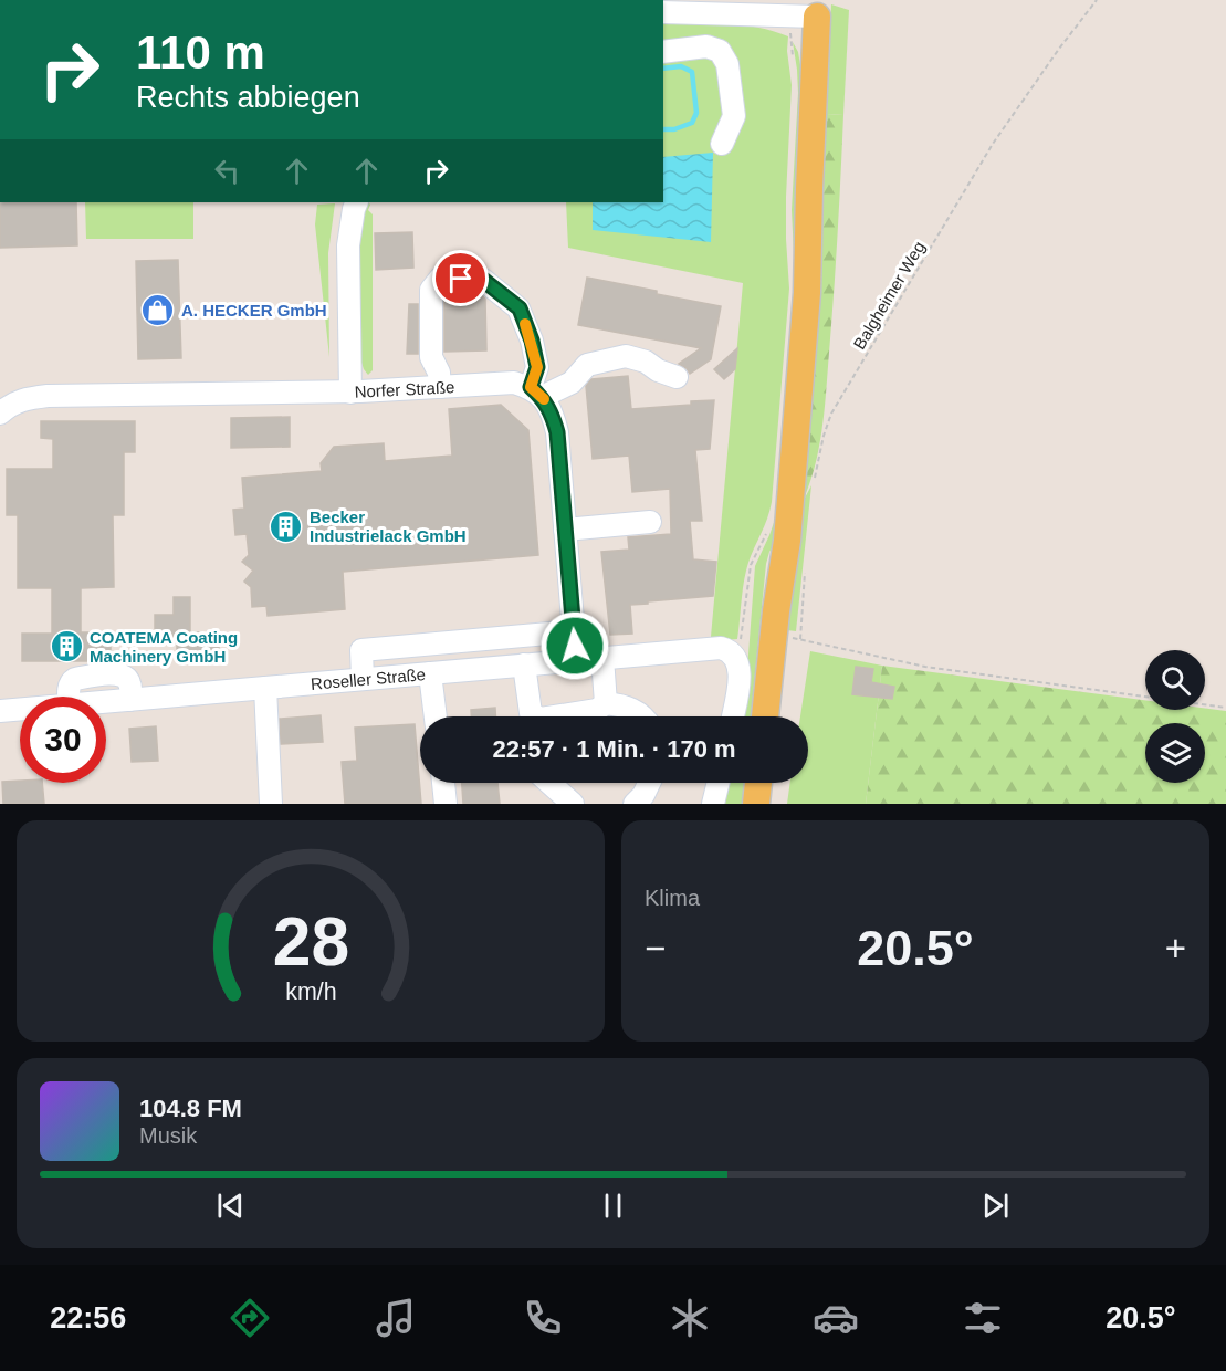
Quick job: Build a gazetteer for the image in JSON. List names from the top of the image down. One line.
{"streets":{"street":["Norfer Straße","Roseller Straße"],"path":["Balgheimer Weg"]},"places":{"shop":["A. HECKER GmbH"],"building":["Becker Industrielack GmbH","COATEMA Coating Machinery GmbH"]},"page":{"turn":["110 m","Rechts abbiegen"],"limit":"30","trip":"22:57 · 1 Min. · 170 m","tile":"Klima","heat":["−","20.5°","+"],"song":["104.8 FM","Musik"],"tabs":["22:56","20.5°"],"gauge":["28","km/h"]}}
